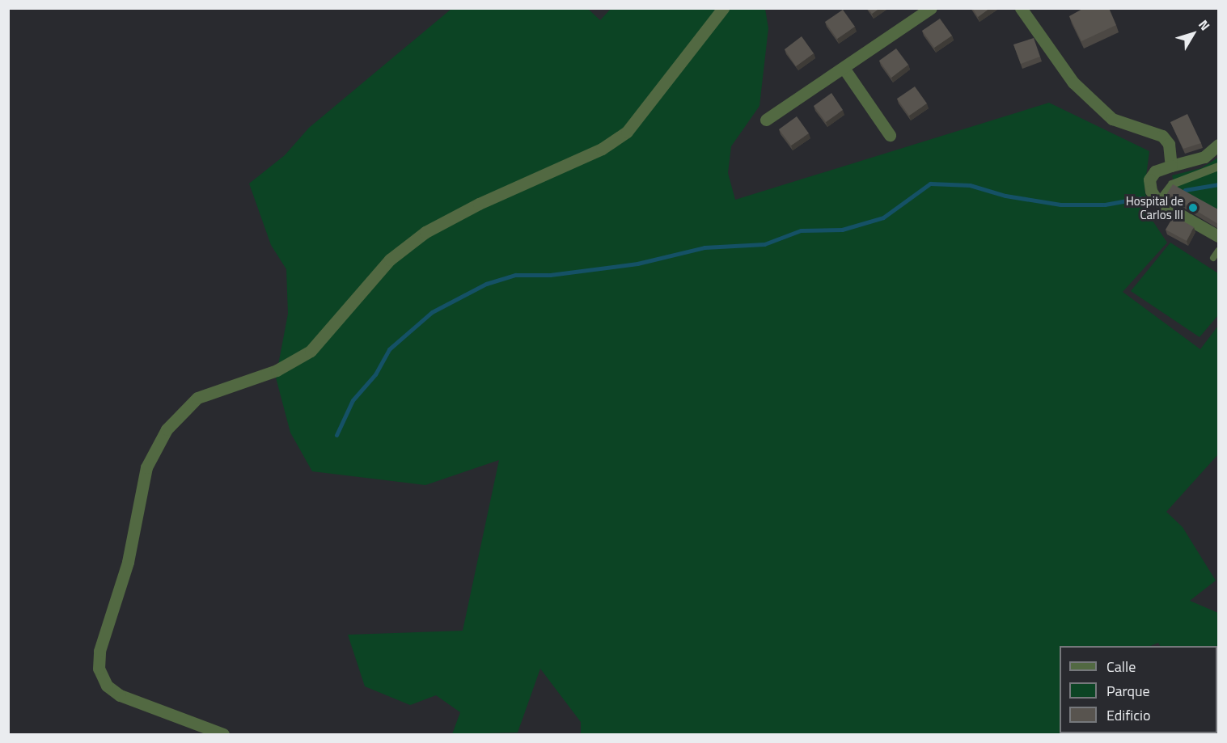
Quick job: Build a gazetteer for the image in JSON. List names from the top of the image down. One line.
{"places":["Hospital de Carlos III"],"legend":["Calle","Parque","Edificio"],"north":"top right"}
